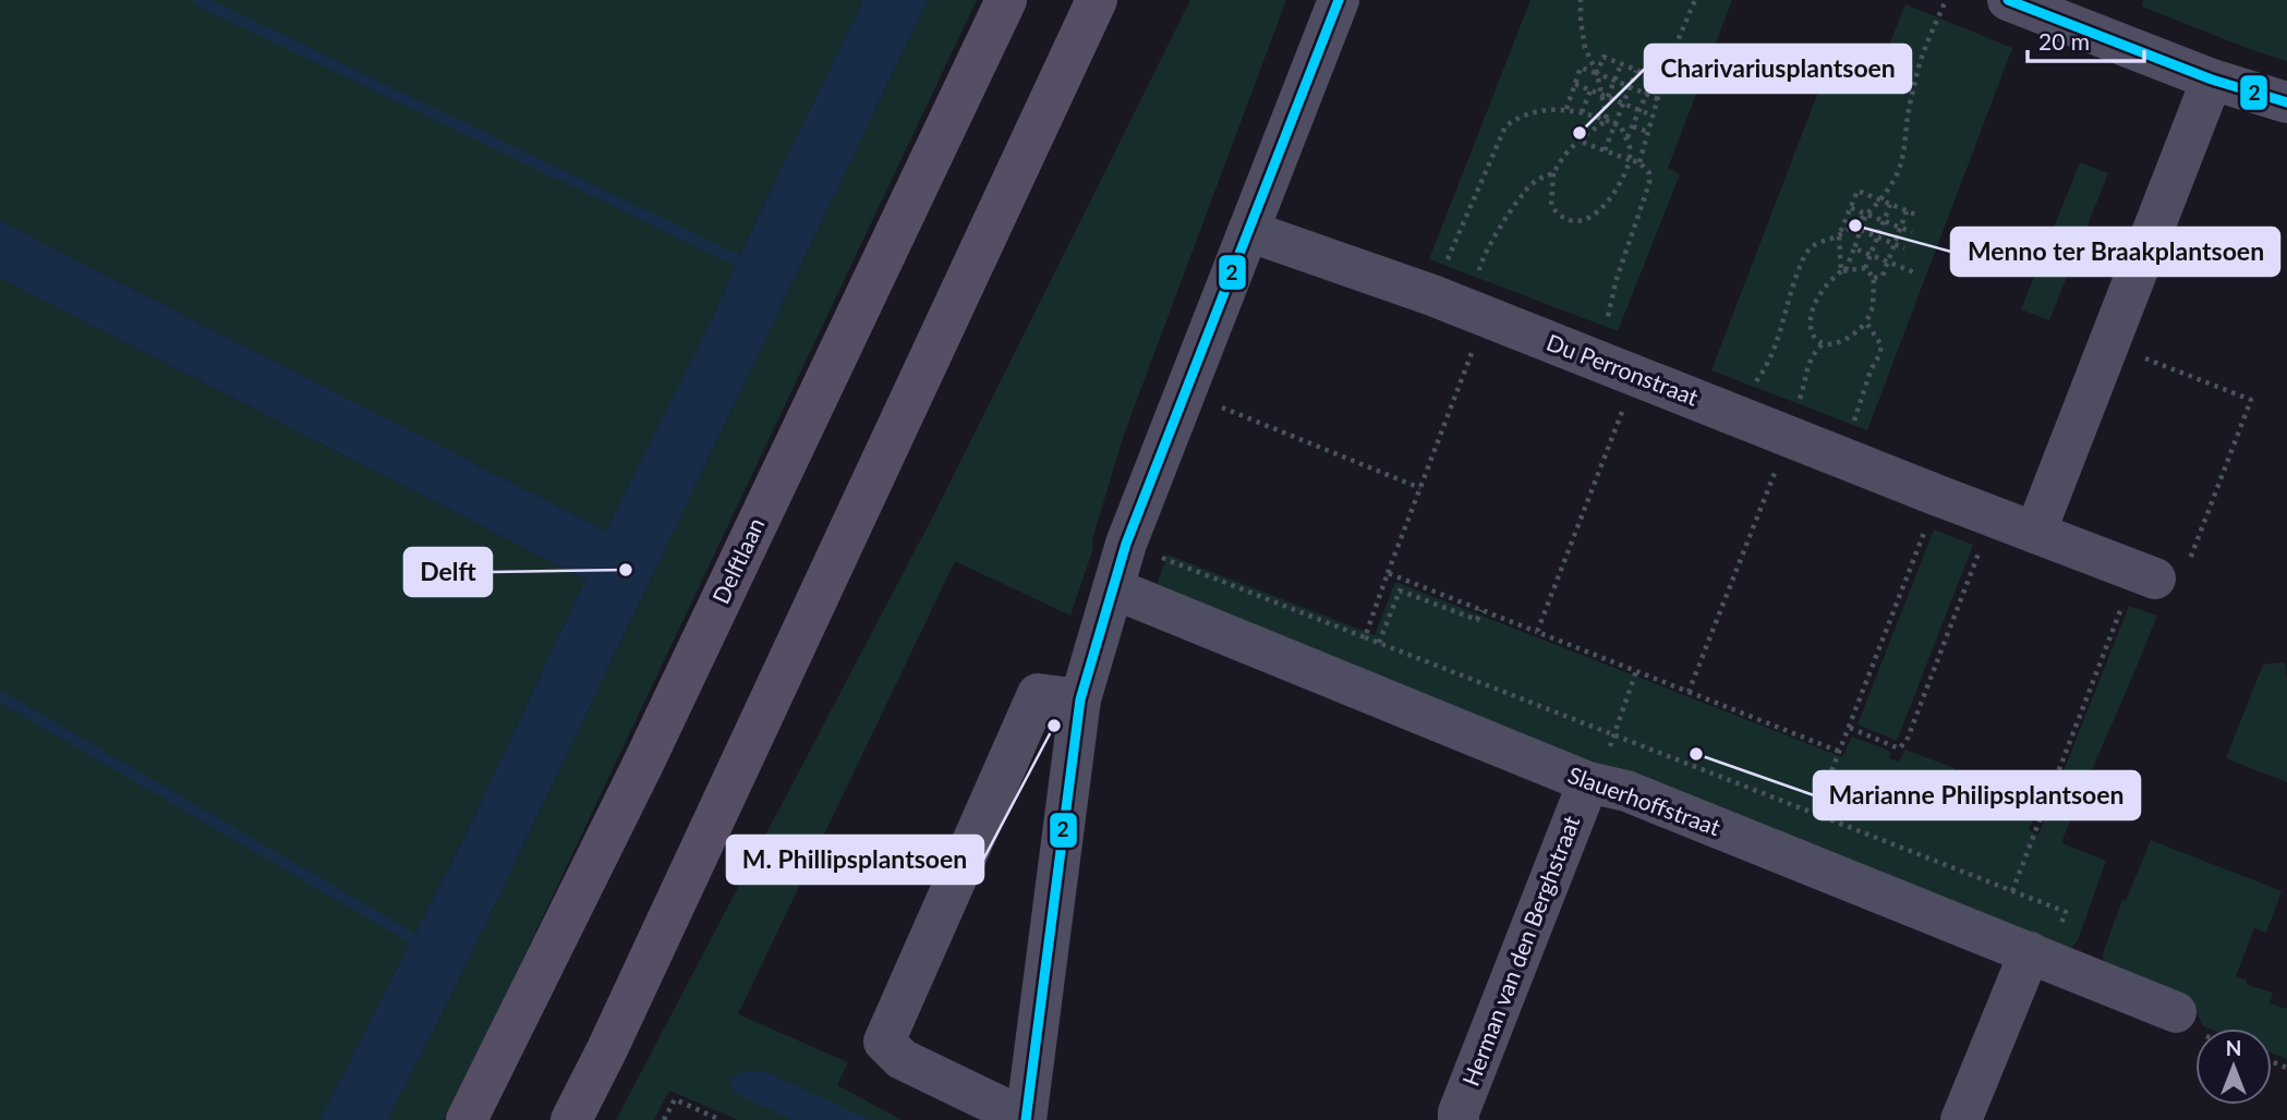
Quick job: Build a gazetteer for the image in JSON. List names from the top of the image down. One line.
{"streets":{"main road":["Delftlaan"],"street":["Du Perronstraat","Slauerhoffstraat","Herman van den Berghstraat"]},"crossings":[["Slauerhoffstraat","Herman van den Berghstraat"]],"places":["Charivariusplantsoen","Menno ter Braakplantsoen","Delft","M. Phillipsplantsoen","Marianne Philipsplantsoen"],"lines":["transit line 2"],"scale_bar":"20 m","north":"top"}
